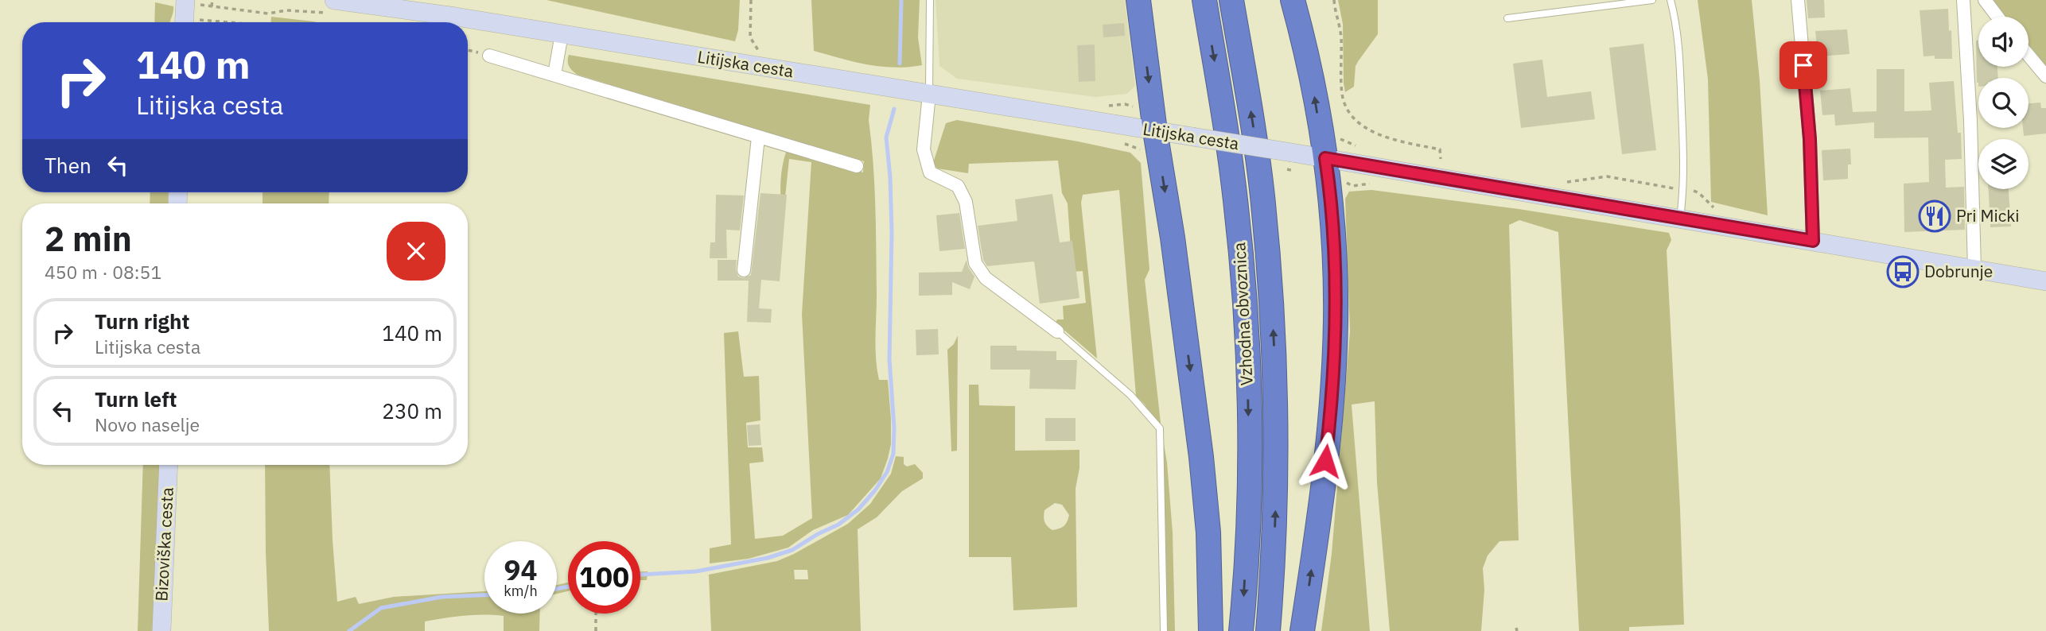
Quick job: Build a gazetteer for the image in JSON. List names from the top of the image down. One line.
{"streets":{"highway":["Vzhodna obvoznica"],"main road":["Litijska cesta","Bizoviška cesta"]},"places":{"restaurant":["Pri Micki"],"bus stop":["Dobrunje"]},"page":{"turn":["140 m","Litijska cesta"],"then":"Then","heading":["2 min","450 m · 08:51"],"list":[{"name":"Turn right","note":"Litijska cesta","value":"140 m"},{"name":"Turn left","note":"Novo naselje","value":"230 m"}],"speed":"94 km/h","limit":"100"}}
